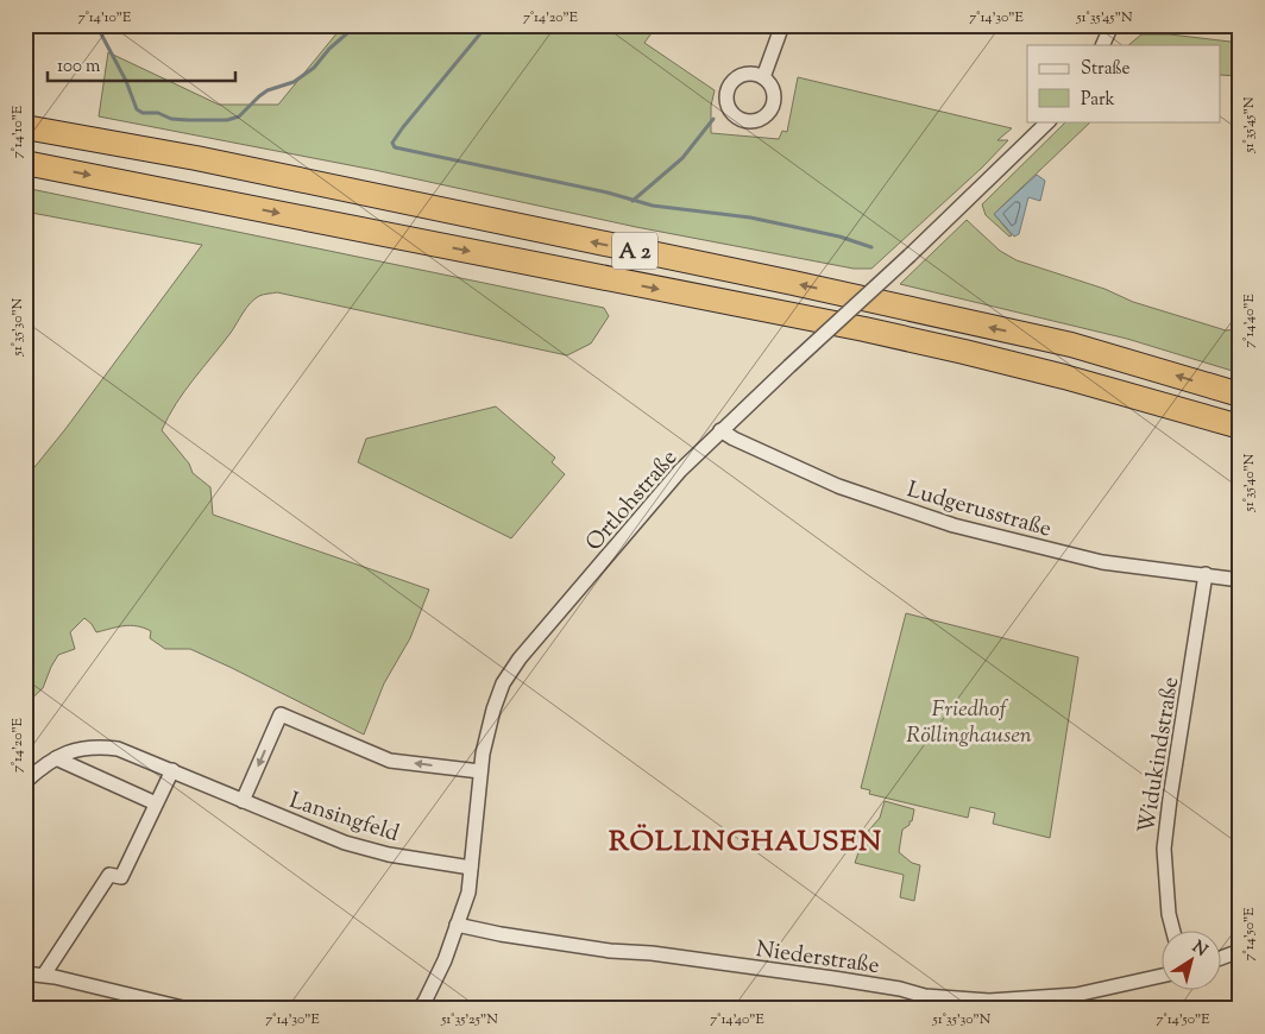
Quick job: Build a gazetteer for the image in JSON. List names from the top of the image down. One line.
{"streets":{"highway":["A 2"],"street":["Ortlohstraße","Ludgerusstraße","Widukindstraße","Lansingfeld","Niederstraße"]},"crossings":[["Ortlohstraße","Ludgerusstraße"],["Ortlohstraße","Lansingfeld"],["Ortlohstraße","Niederstraße"],["Ludgerusstraße","Widukindstraße"]],"districts":["RÖLLINGHAUSEN"],"parks":["Friedhof Röllinghausen"],"legend":["Straße","Park"],"scale_bar":"100 m","north":"top right","coordinates":["7°14'10\"E","7°14'20\"E","7°14'30\"E","51°35'45\"N","7°14'40\"E","51°35'30\"N","51°35'40\"N","7°14'50\"E","51°35'25\"N"]}
